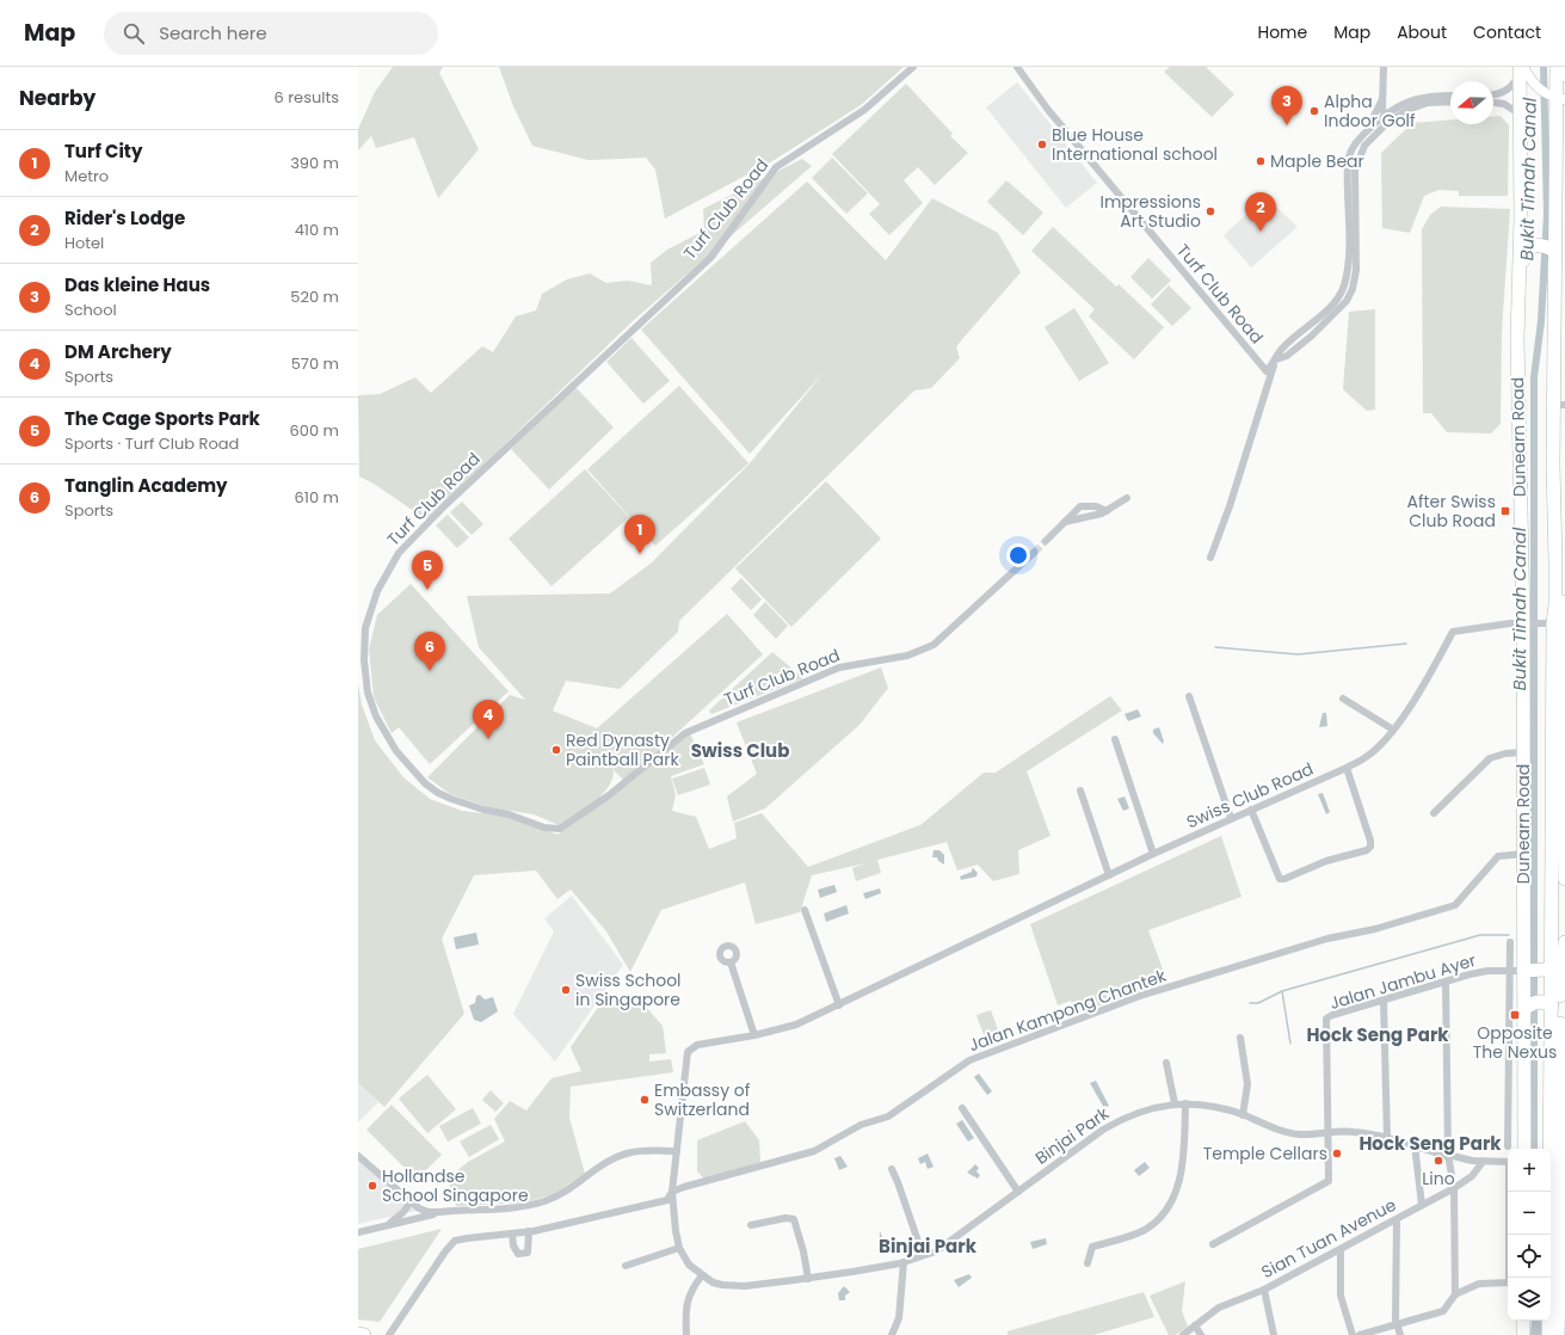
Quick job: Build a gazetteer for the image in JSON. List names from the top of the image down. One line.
{"streets":{"highway":["Dunearn Road"],"street":["Turf Club Road","Swiss Club Road","Jalan Jambu Ayer","Jalan Kampong Chantek","Binjai Park","Sian Tuan Avenue"]},"crossings":[["Dunearn Road","Swiss Club Road"],["Dunearn Road","Jalan Jambu Ayer"],["Dunearn Road","Jalan Kampong Chantek"],["Swiss Club Road","Binjai Park"],["Jalan Jambu Ayer","Binjai Park"],["Jalan Kampong Chantek","Binjai Park"],["Binjai Park","Sian Tuan Avenue"]],"districts":["Swiss Club","Hock Seng Park","Hock Seng Park","Binjai Park"],"water":["Bukit Timah Canal"],"places":{"other":["Alpha Indoor Golf","Blue House International school","Maple Bear","Impressions Art Studio","Red Dynasty Paintball Park","Swiss School in Singapore","Embassy of Switzerland","Temple Cellars","Lino","Hollandse School Singapore"],"transit":["After Swiss Club Road","Opposite The Nexus"]},"north":"left","page":{"header":"Map","search":"Search here","nav":["Home","Map","About","Contact"],"heading":["Nearby","6 results"],"pins":["3","2","1","5","6","4"],"list":[{"mark":"1","name":"Turf City","note":"Metro","value":"390 m"},{"mark":"2","name":"Rider's Lodge","note":"Hotel","value":"410 m"},{"mark":"3","name":"Das kleine Haus","note":"School","value":"520 m"},{"mark":"4","name":"DM Archery","note":"Sports","value":"570 m"},{"mark":"5","name":"The Cage Sports Park","note":"Sports · Turf Club Road","value":"600 m"},{"mark":"6","name":"Tanglin Academy","note":"Sports","value":"610 m"}],"map_buttons":["+","−"]}}
